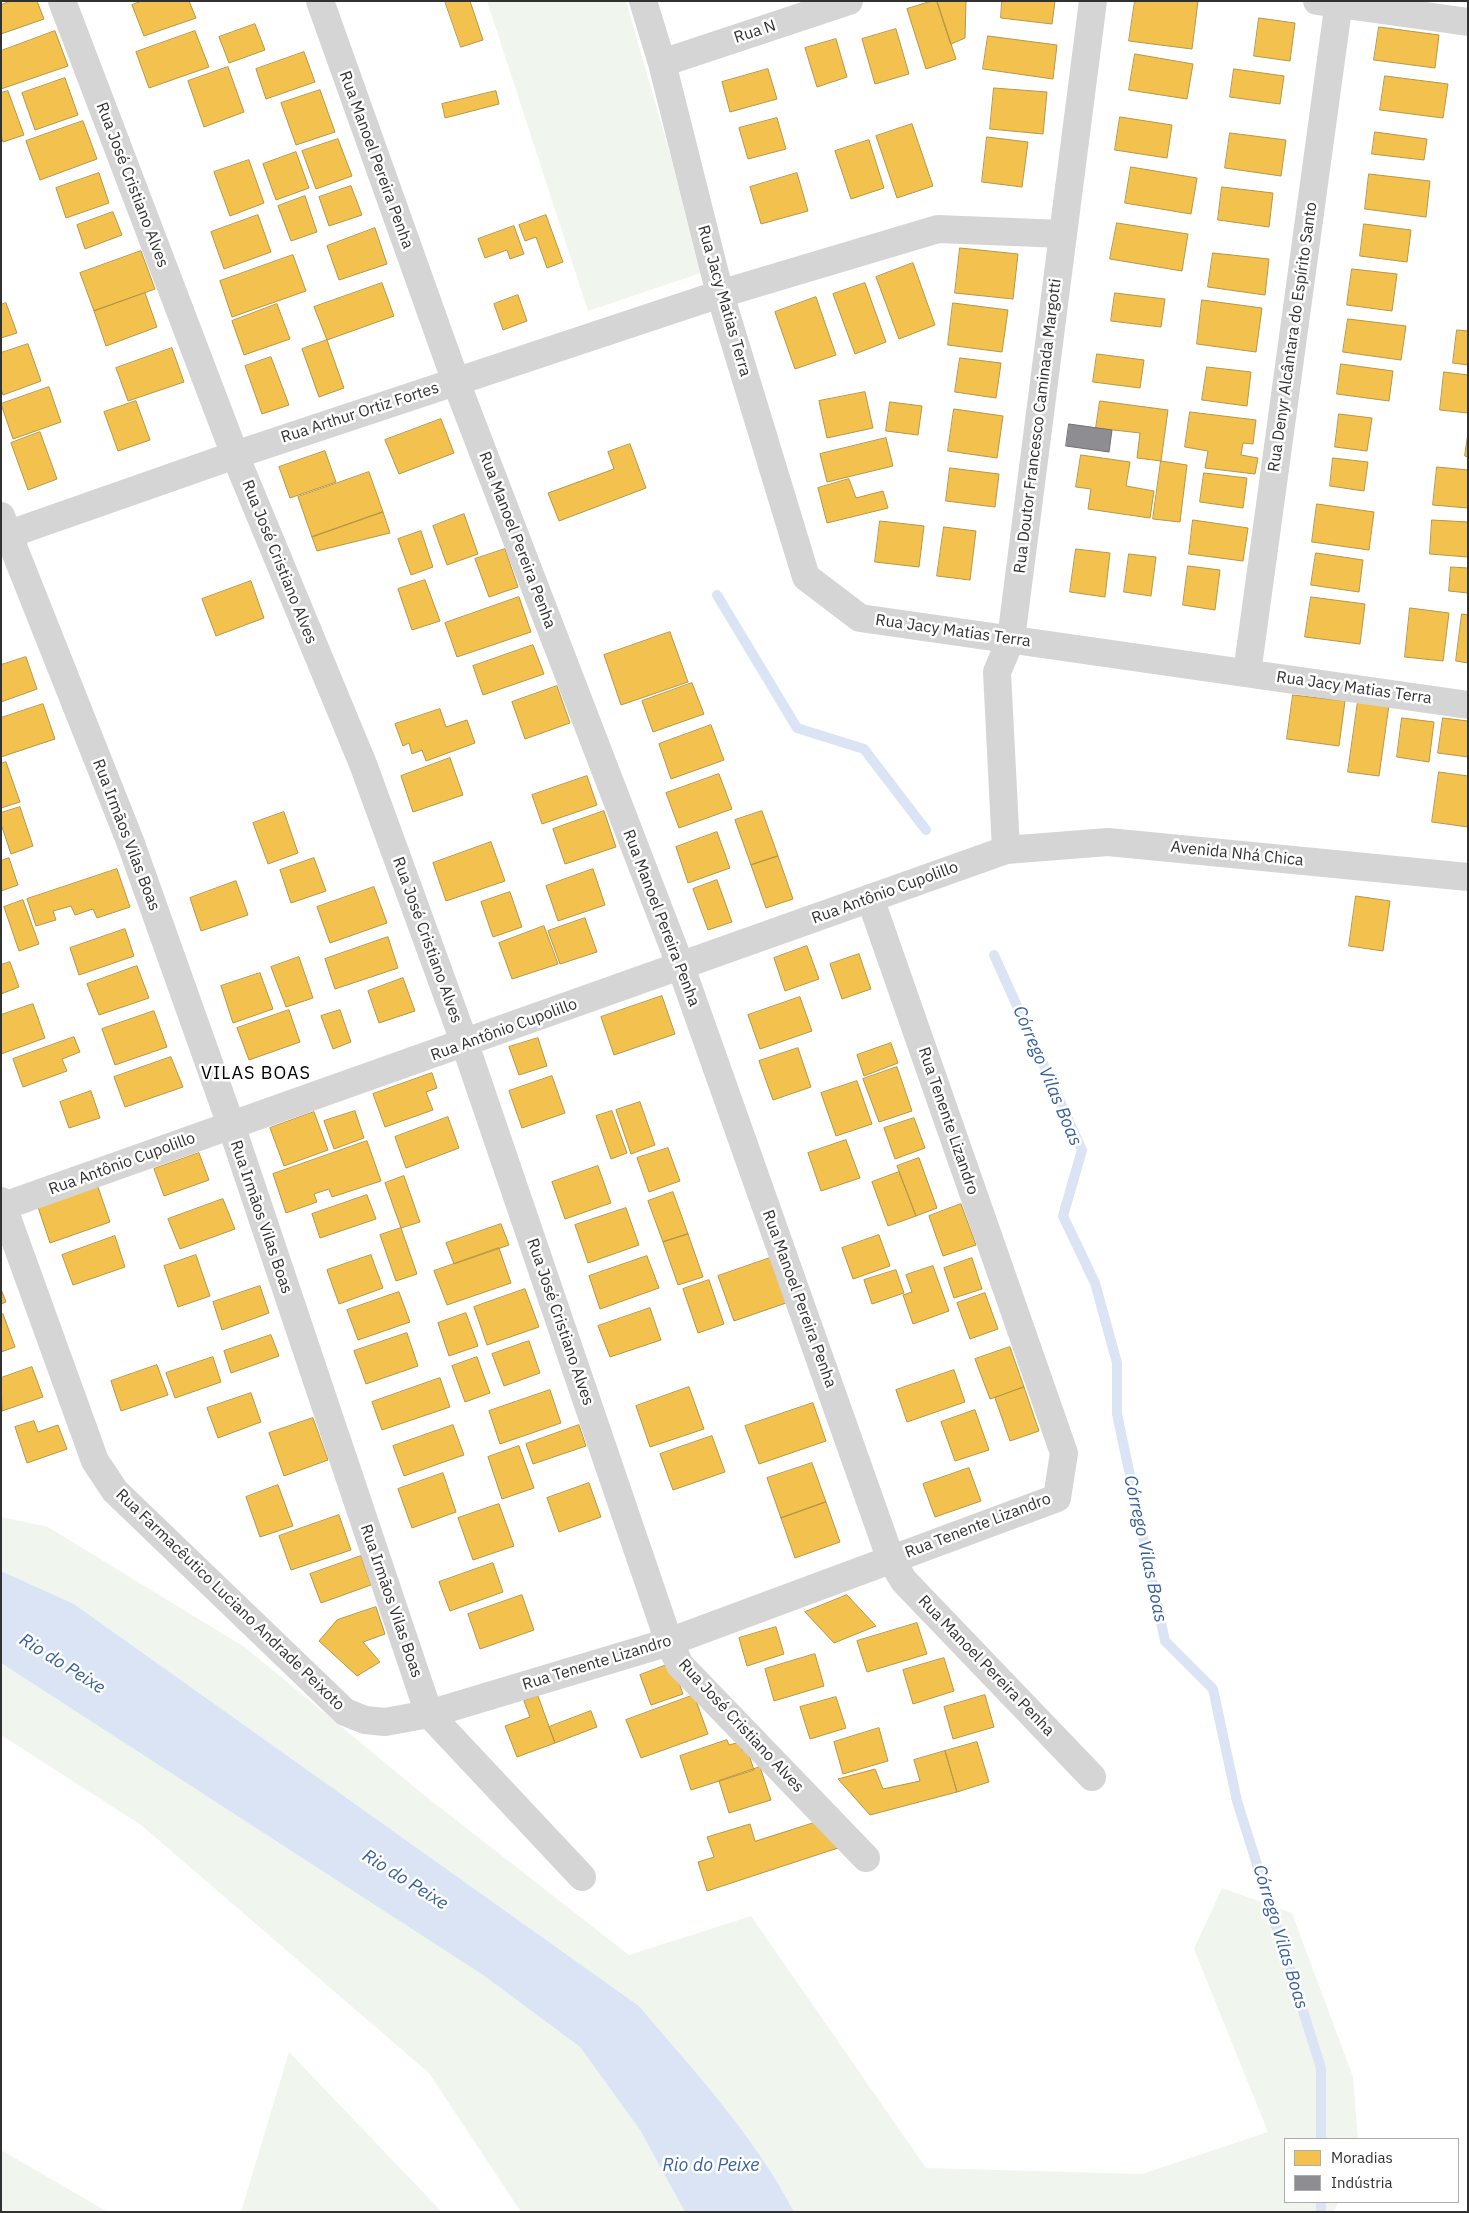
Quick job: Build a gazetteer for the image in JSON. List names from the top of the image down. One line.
{"streets":{"street":["Rua N","Rua Manoel Pereira Penha","Rua José Cristiano Alves","Rua Jacy Matias Terra","Rua Denyr Alcântara do Espírito Santo","Rua Arthur Ortiz Fortes","Rua Doutor Francesco Caminada Margotti","Rua Irmãos Vilas Boas","Avenida Nhá Chica","Rua Antônio Cupolillo","Rua Tenente Lizandro","Rua Farmacêutico Luciano Andrade Peixoto"]},"crossings":[["Rua N","Rua Jacy Matias Terra"],["Rua Manoel Pereira Penha","Rua Arthur Ortiz Fortes"],["Rua Manoel Pereira Penha","Rua Antônio Cupolillo"],["Rua Manoel Pereira Penha","Rua Tenente Lizandro"],["Rua José Cristiano Alves","Rua Arthur Ortiz Fortes"],["Rua José Cristiano Alves","Rua Antônio Cupolillo"],["Rua José Cristiano Alves","Rua Tenente Lizandro"],["Rua Jacy Matias Terra","Rua Denyr Alcântara do Espírito Santo"],["Rua Jacy Matias Terra","Rua Arthur Ortiz Fortes"],["Rua Jacy Matias Terra","Rua Doutor Francesco Caminada Margotti"],["Rua Arthur Ortiz Fortes","Rua Doutor Francesco Caminada Margotti"],["Rua Arthur Ortiz Fortes","Rua Irmãos Vilas Boas"],["Rua Doutor Francesco Caminada Margotti","Avenida Nhá Chica"],["Rua Doutor Francesco Caminada Margotti","Rua Antônio Cupolillo"],["Rua Irmãos Vilas Boas","Rua Antônio Cupolillo"],["Rua Irmãos Vilas Boas","Rua Tenente Lizandro"],["Avenida Nhá Chica","Rua Antônio Cupolillo"],["Rua Antônio Cupolillo","Rua Tenente Lizandro"],["Rua Antônio Cupolillo","Rua Farmacêutico Luciano Andrade Peixoto"],["Rua Tenente Lizandro","Rua Farmacêutico Luciano Andrade Peixoto"]],"districts":["VILAS BOAS"],"water":["Córrego Vilas Boas","Rio do Peixe"],"legend":["Moradias","Indústria"]}
